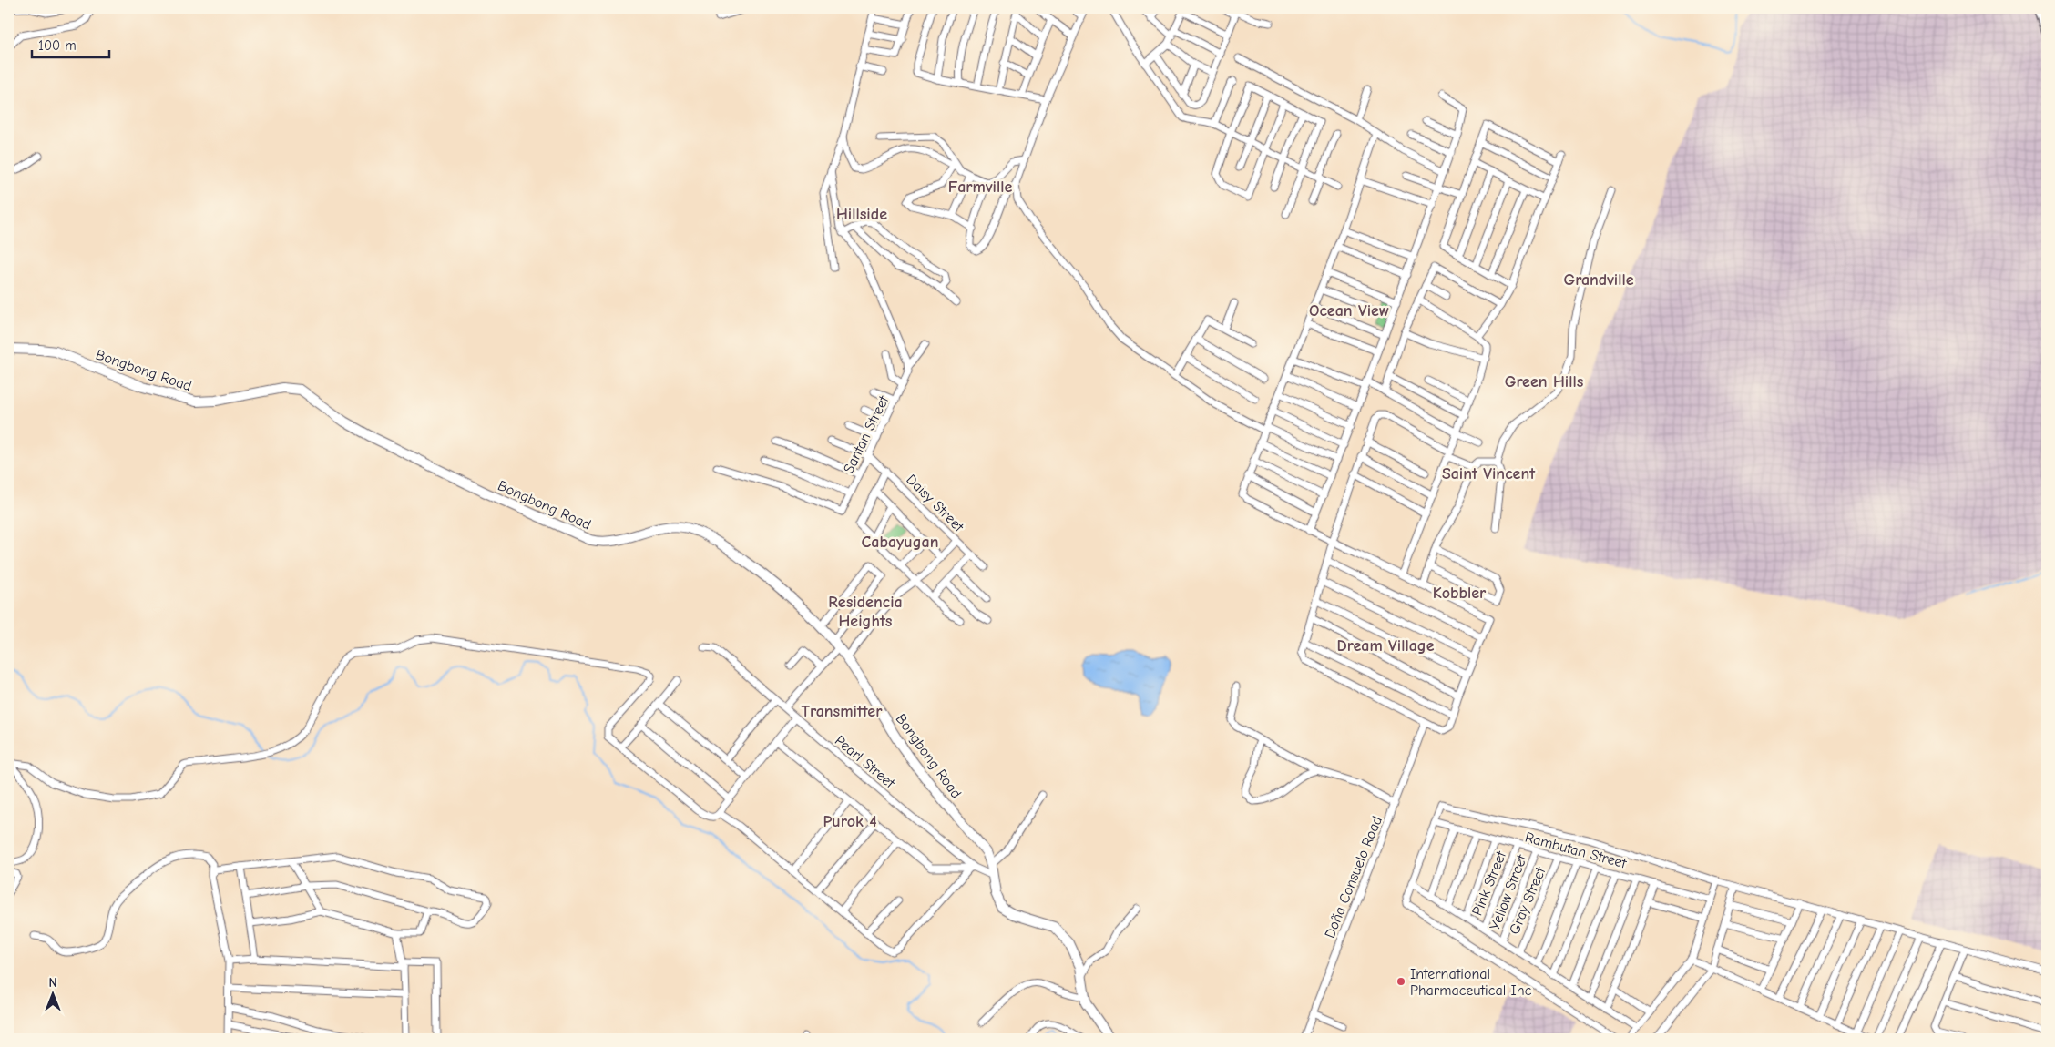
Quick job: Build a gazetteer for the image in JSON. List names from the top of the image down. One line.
{"streets":{"street":["Bongbong Road","Santan Street","Daisy Street","Pearl Street","Rambutan Street","Doña Consuelo Road","Pink Street","Yellow Street","Gray Street"]},"crossings":[["Bongbong Road","Pearl Street"],["Santan Street","Daisy Street"],["Rambutan Street","Pink Street"],["Rambutan Street","Yellow Street"],["Rambutan Street","Gray Street"]],"districts":["Farmville","Hillside","Grandville","Ocean View","Green Hills","Saint Vincent","Cabayugan","Kobbler","Residencia Heights","Dream Village","Transmitter","Purok 4"],"places":["International Pharmaceutical Inc"],"scale_bar":"100 m","north":"top"}
